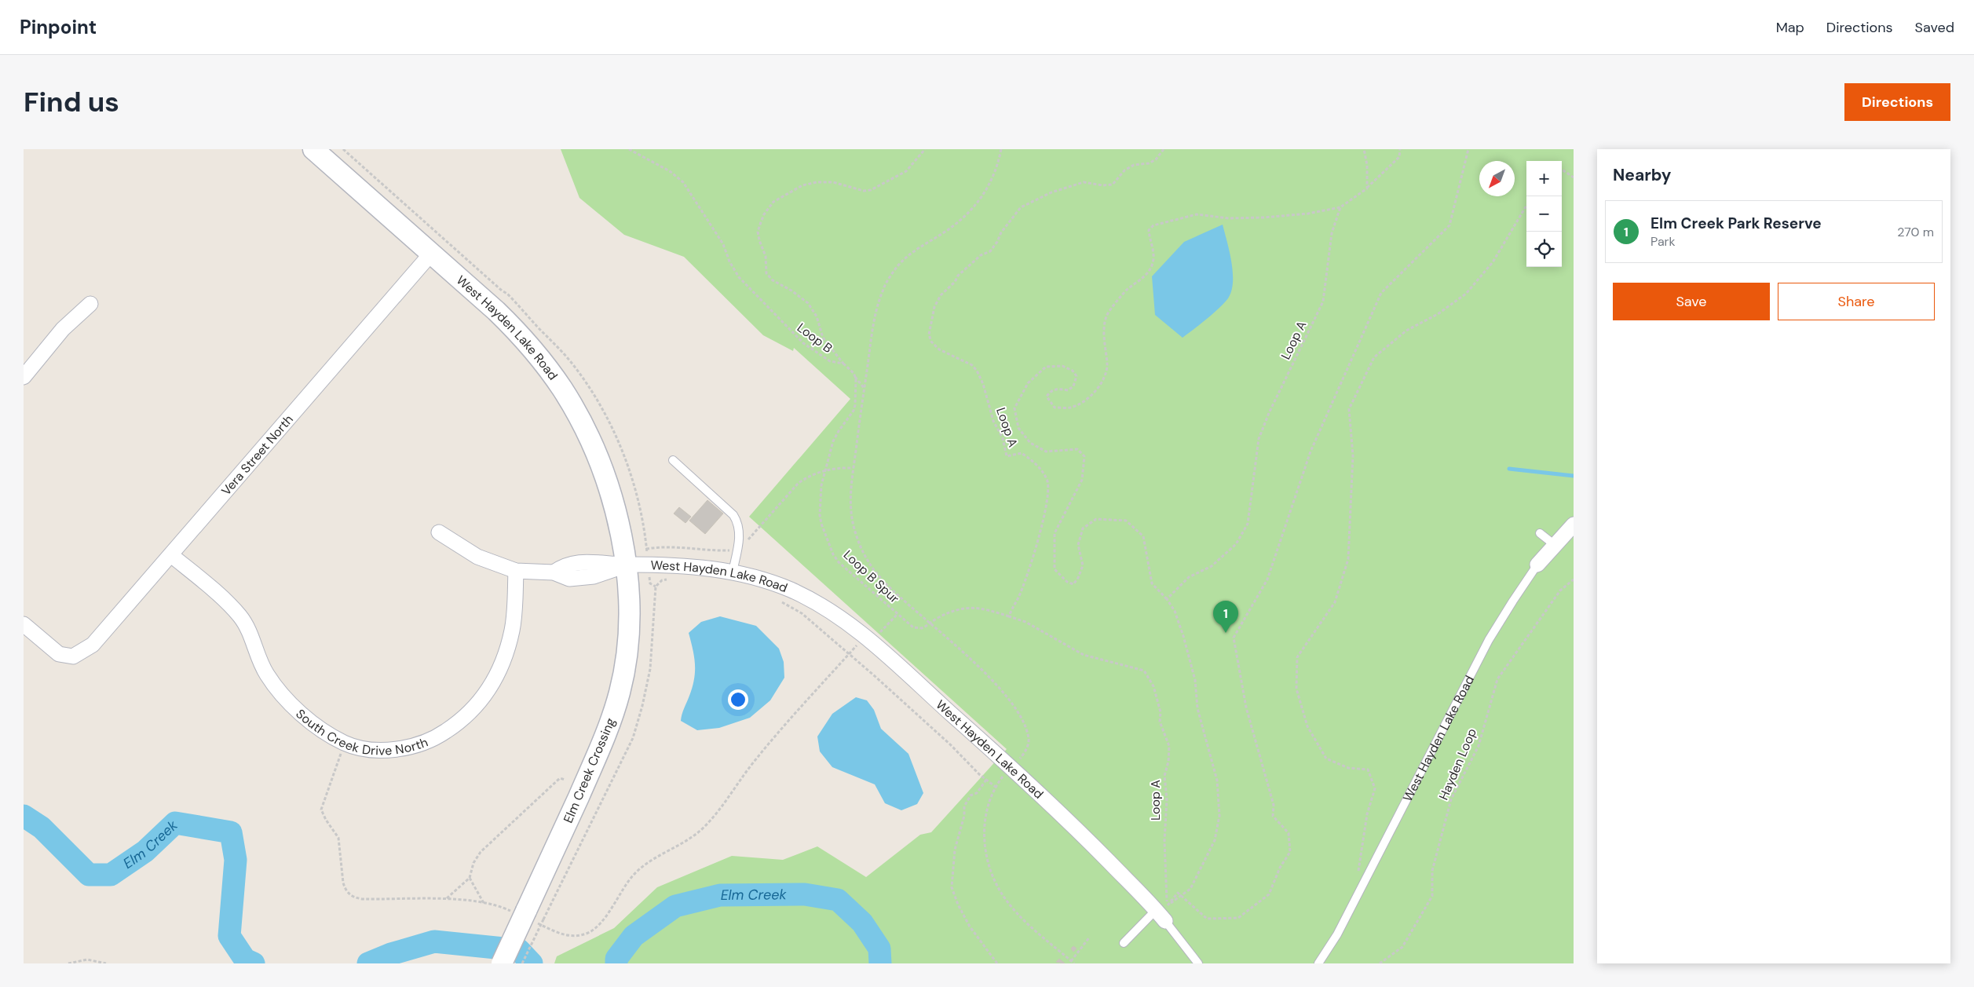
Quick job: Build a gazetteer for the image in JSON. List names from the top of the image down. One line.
{"streets":{"main road":["West Hayden Lake Road","Elm Creek Crossing"],"street":["Vera Street North","South Creek Drive North"],"path":["Loop B","Loop A","Loop B Spur","Hayden Loop"]},"crossings":[["West Hayden Lake Road","Loop A"],["West Hayden Lake Road","Vera Street North"],["West Hayden Lake Road","Elm Creek Crossing"],["Vera Street North","South Creek Drive North"]],"water":["Elm Creek"],"north":"bottom left","page":{"header":"Pinpoint","nav":["Map","Directions","Saved"],"buttons":["Directions",["Save","Share"]],"title":"Find us","heading":"Nearby","map_buttons":["+","−"],"list":[{"mark":"1","name":"Elm Creek Park Reserve","note":"Park","value":"270 m"}],"pins":"1"}}
